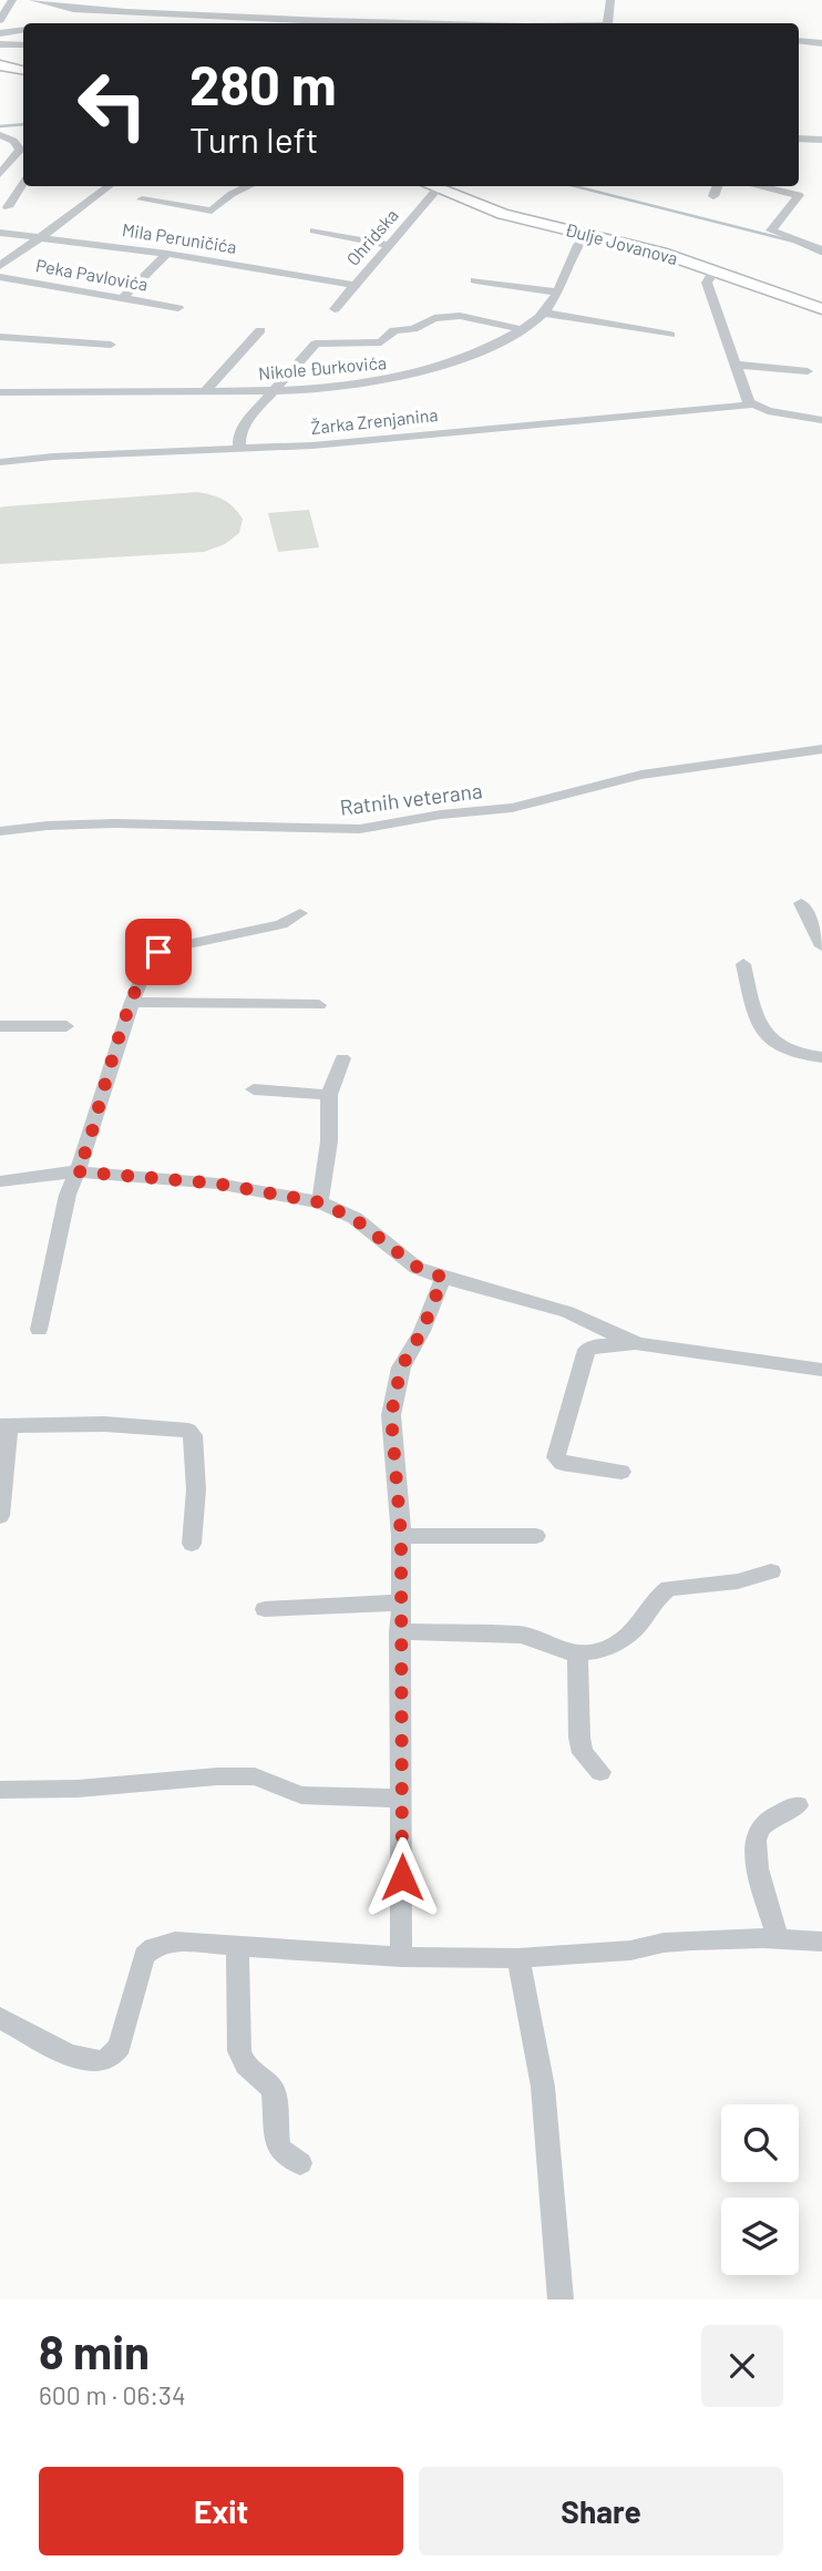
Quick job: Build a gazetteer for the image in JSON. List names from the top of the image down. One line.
{"streets":{"street":["Ohridska","Mila Peruničića","Đulje Jovanova","Peka Pavlovića","Nikole Đurkovića","Žarka Zrenjanina","Ratnih veterana"]},"crossings":[["Ohridska","Mila Peruničića"],["Ohridska","Đulje Jovanova"],["Đulje Jovanova","Nikole Đurkovića"]],"page":{"turn":["280 m","Turn left"],"heading":["8 min","600 m · 06:34"],"buttons":["Exit","Share"]}}
